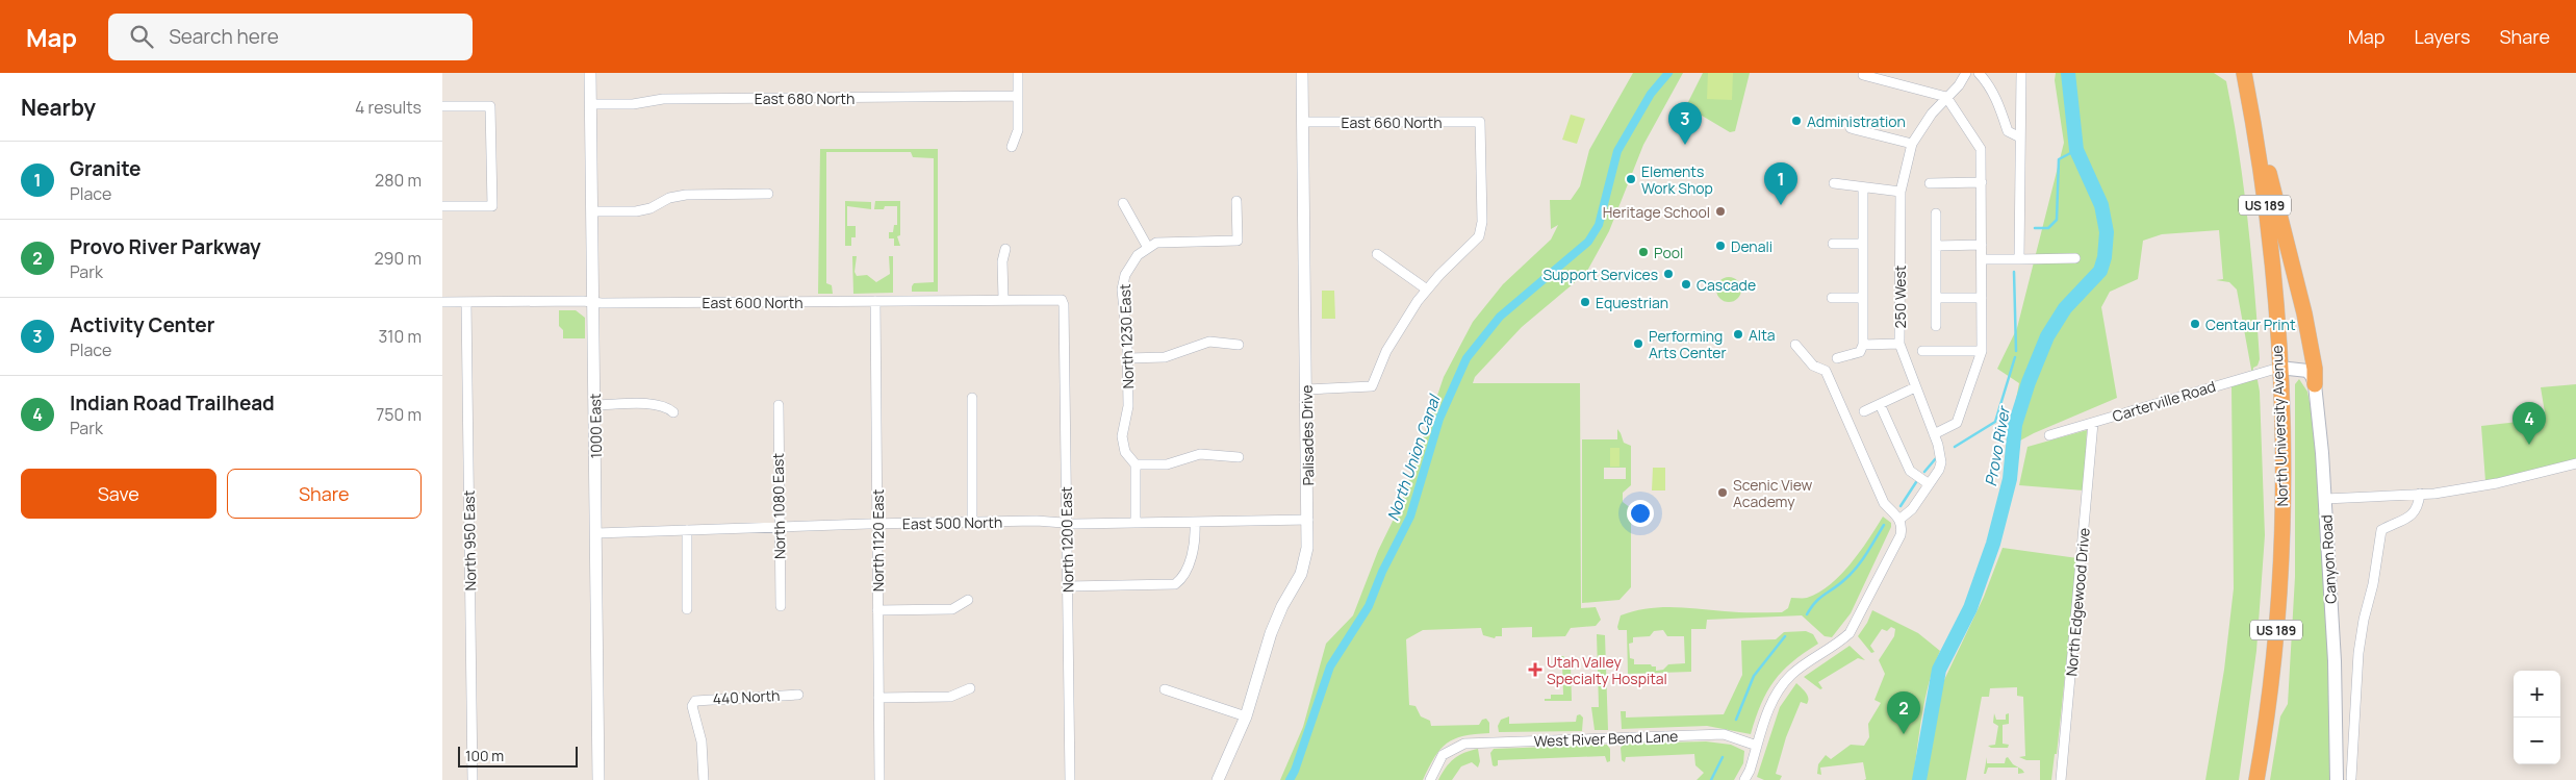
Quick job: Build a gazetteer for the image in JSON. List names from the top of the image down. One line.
{"streets":{"highway":["US 189","North University Avenue"],"main road":["Canyon Road"],"street":["East 680 North","East 660 North","250 West","East 600 North","North 1230 East","Carterville Road","1000 East","Palisades Drive","North 1080 East","East 500 North","North 1200 East","North 950 East","North 1120 East","North Edgewood Drive","440 North","West River Bend Lane"]},"crossings":[["East 680 North","1000 East"],["East 660 North","Palisades Drive"],["East 600 North","1000 East"],["East 600 North","North 1200 East"],["East 600 North","North 950 East"],["East 600 North","North 1120 East"],["North 1230 East","East 500 North"],["Carterville Road","North University Avenue"],["Carterville Road","North Edgewood Drive"],["1000 East","East 500 North"],["Palisades Drive","East 500 North"],["North 1080 East","East 500 North"],["East 500 North","North 1200 East"],["East 500 North","North 1120 East"]],"water":["Provo River","North Union Canal"],"places":{"other":["Administration","Elements Work Shop","Heritage School","Denali","Pool","Support Services","Cascade","Equestrian","Centaur Print","Alta","Performing Arts Center","Scenic View Academy"],"health":["Utah Valley Specialty Hospital"]},"scale_bar":"100 m","page":{"header":"Map","search":"Search here","nav":["Map","Layers","Share"],"heading":["Nearby","4 results"],"pins":["3","1","4","2"],"list":[{"mark":"1","name":"Granite","note":"Place","value":"280 m"},{"mark":"2","name":"Provo River Parkway","note":"Park","value":"290 m"},{"mark":"3","name":"Activity Center","note":"Place","value":"310 m"},{"mark":"4","name":"Indian Road Trailhead","note":"Park","value":"750 m"}],"buttons":["Save","Share"],"map_buttons":["+","−"],"scale":"100 m"}}
